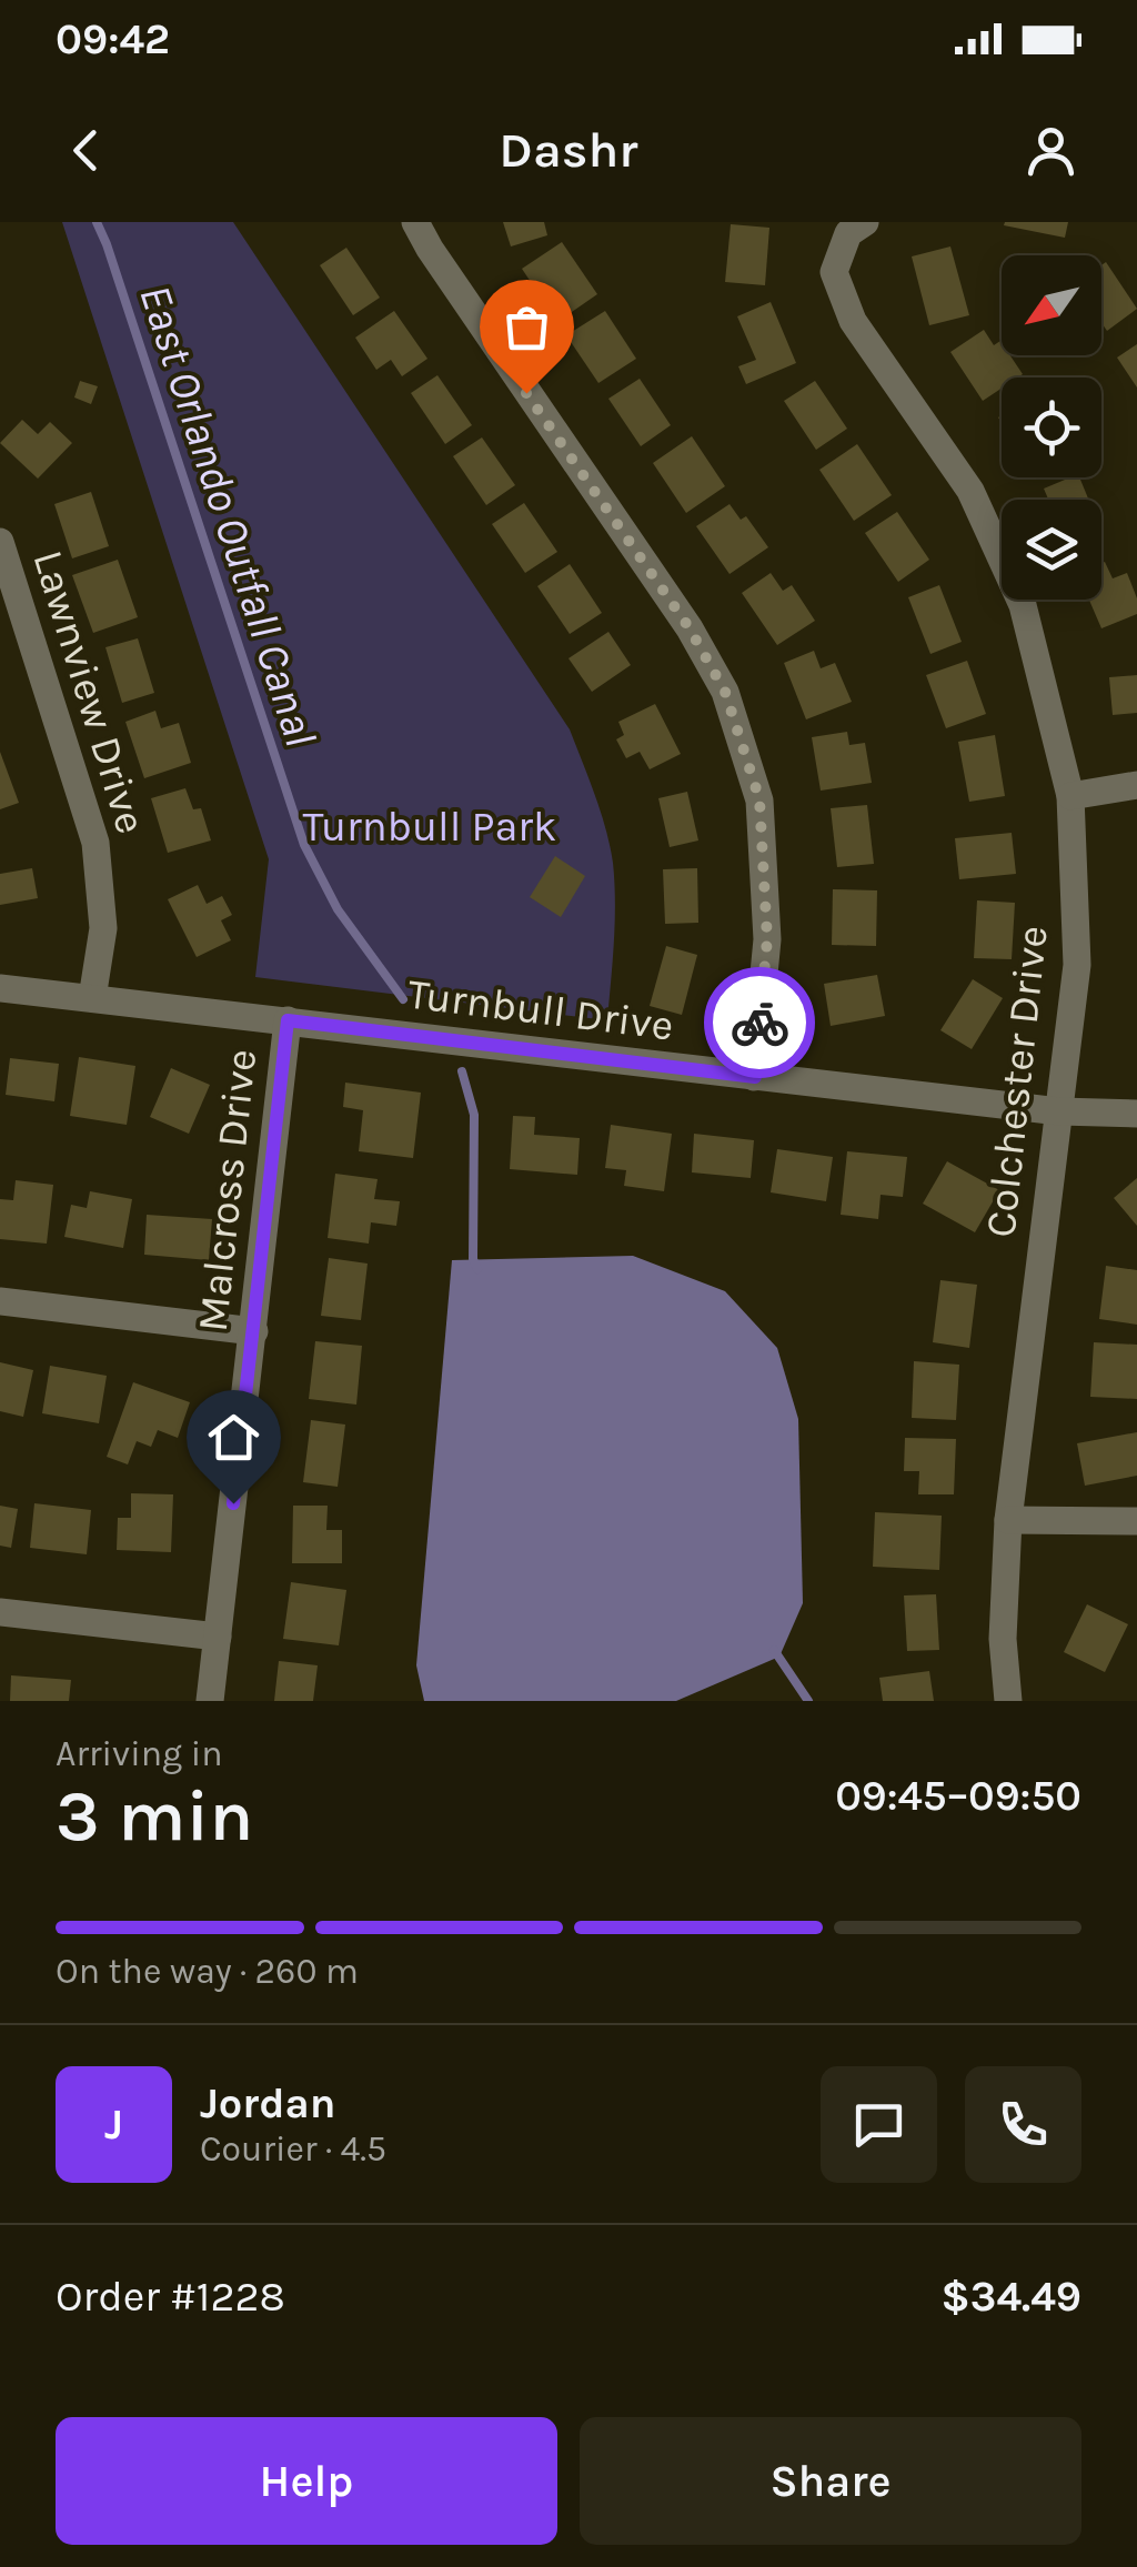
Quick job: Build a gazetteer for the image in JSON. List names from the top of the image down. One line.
{"streets":{"street":["Lawnview Drive","Turnbull Drive","Colchester Drive","Malcross Drive"]},"crossings":[["Lawnview Drive","Turnbull Drive"],["Turnbull Drive","Colchester Drive"],["Turnbull Drive","Malcross Drive"]],"water":["East Orlando Outfall Canal"],"parks":["Turnbull Park"],"north":"bottom left","page":{"status":"09:42","header":"Dashr","heading":["3 min","Arriving in","09:45–09:50"],"panel":["Jordan","Courier · 4.5","Order #1228","$34.49"],"bar":"On the way · 260 m","round":"J","buttons":["Help","Share"]}}
